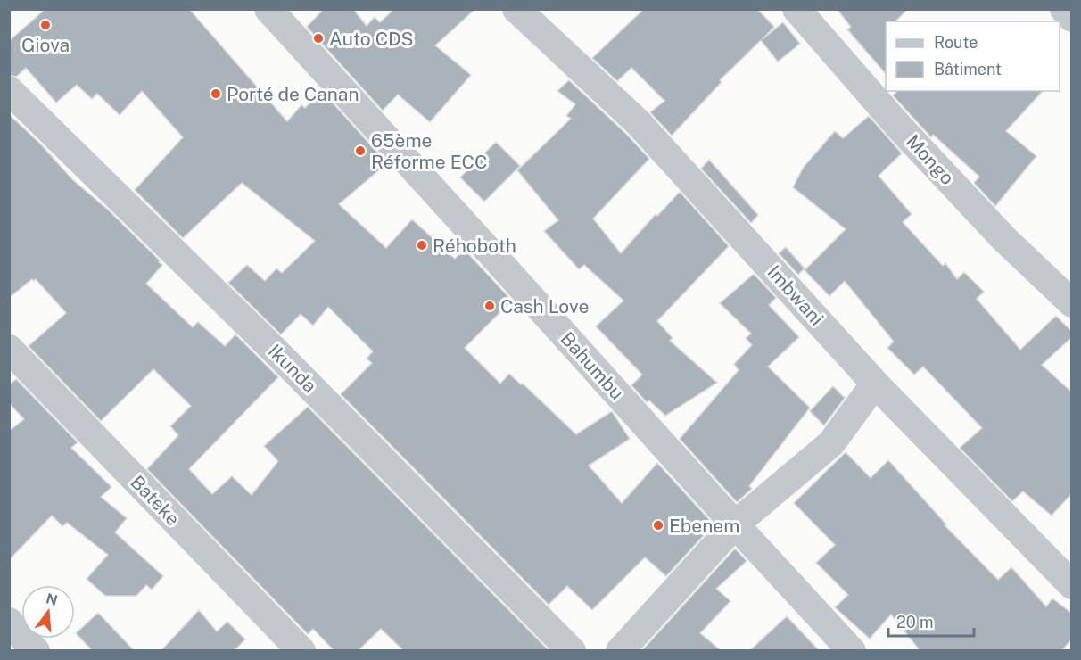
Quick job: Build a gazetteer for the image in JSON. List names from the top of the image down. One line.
{"streets":{"street":["Mongo","Imbwani","Bahumbu","Ikunda","Bateke"]},"places":["Giova","Auto CDS","Porté de Canan","65ème Réforme ECC","Réhoboth","Cash Love","Ebenem"],"legend":["Route","Bâtiment"],"scale_bar":"20 m","north":"top"}
